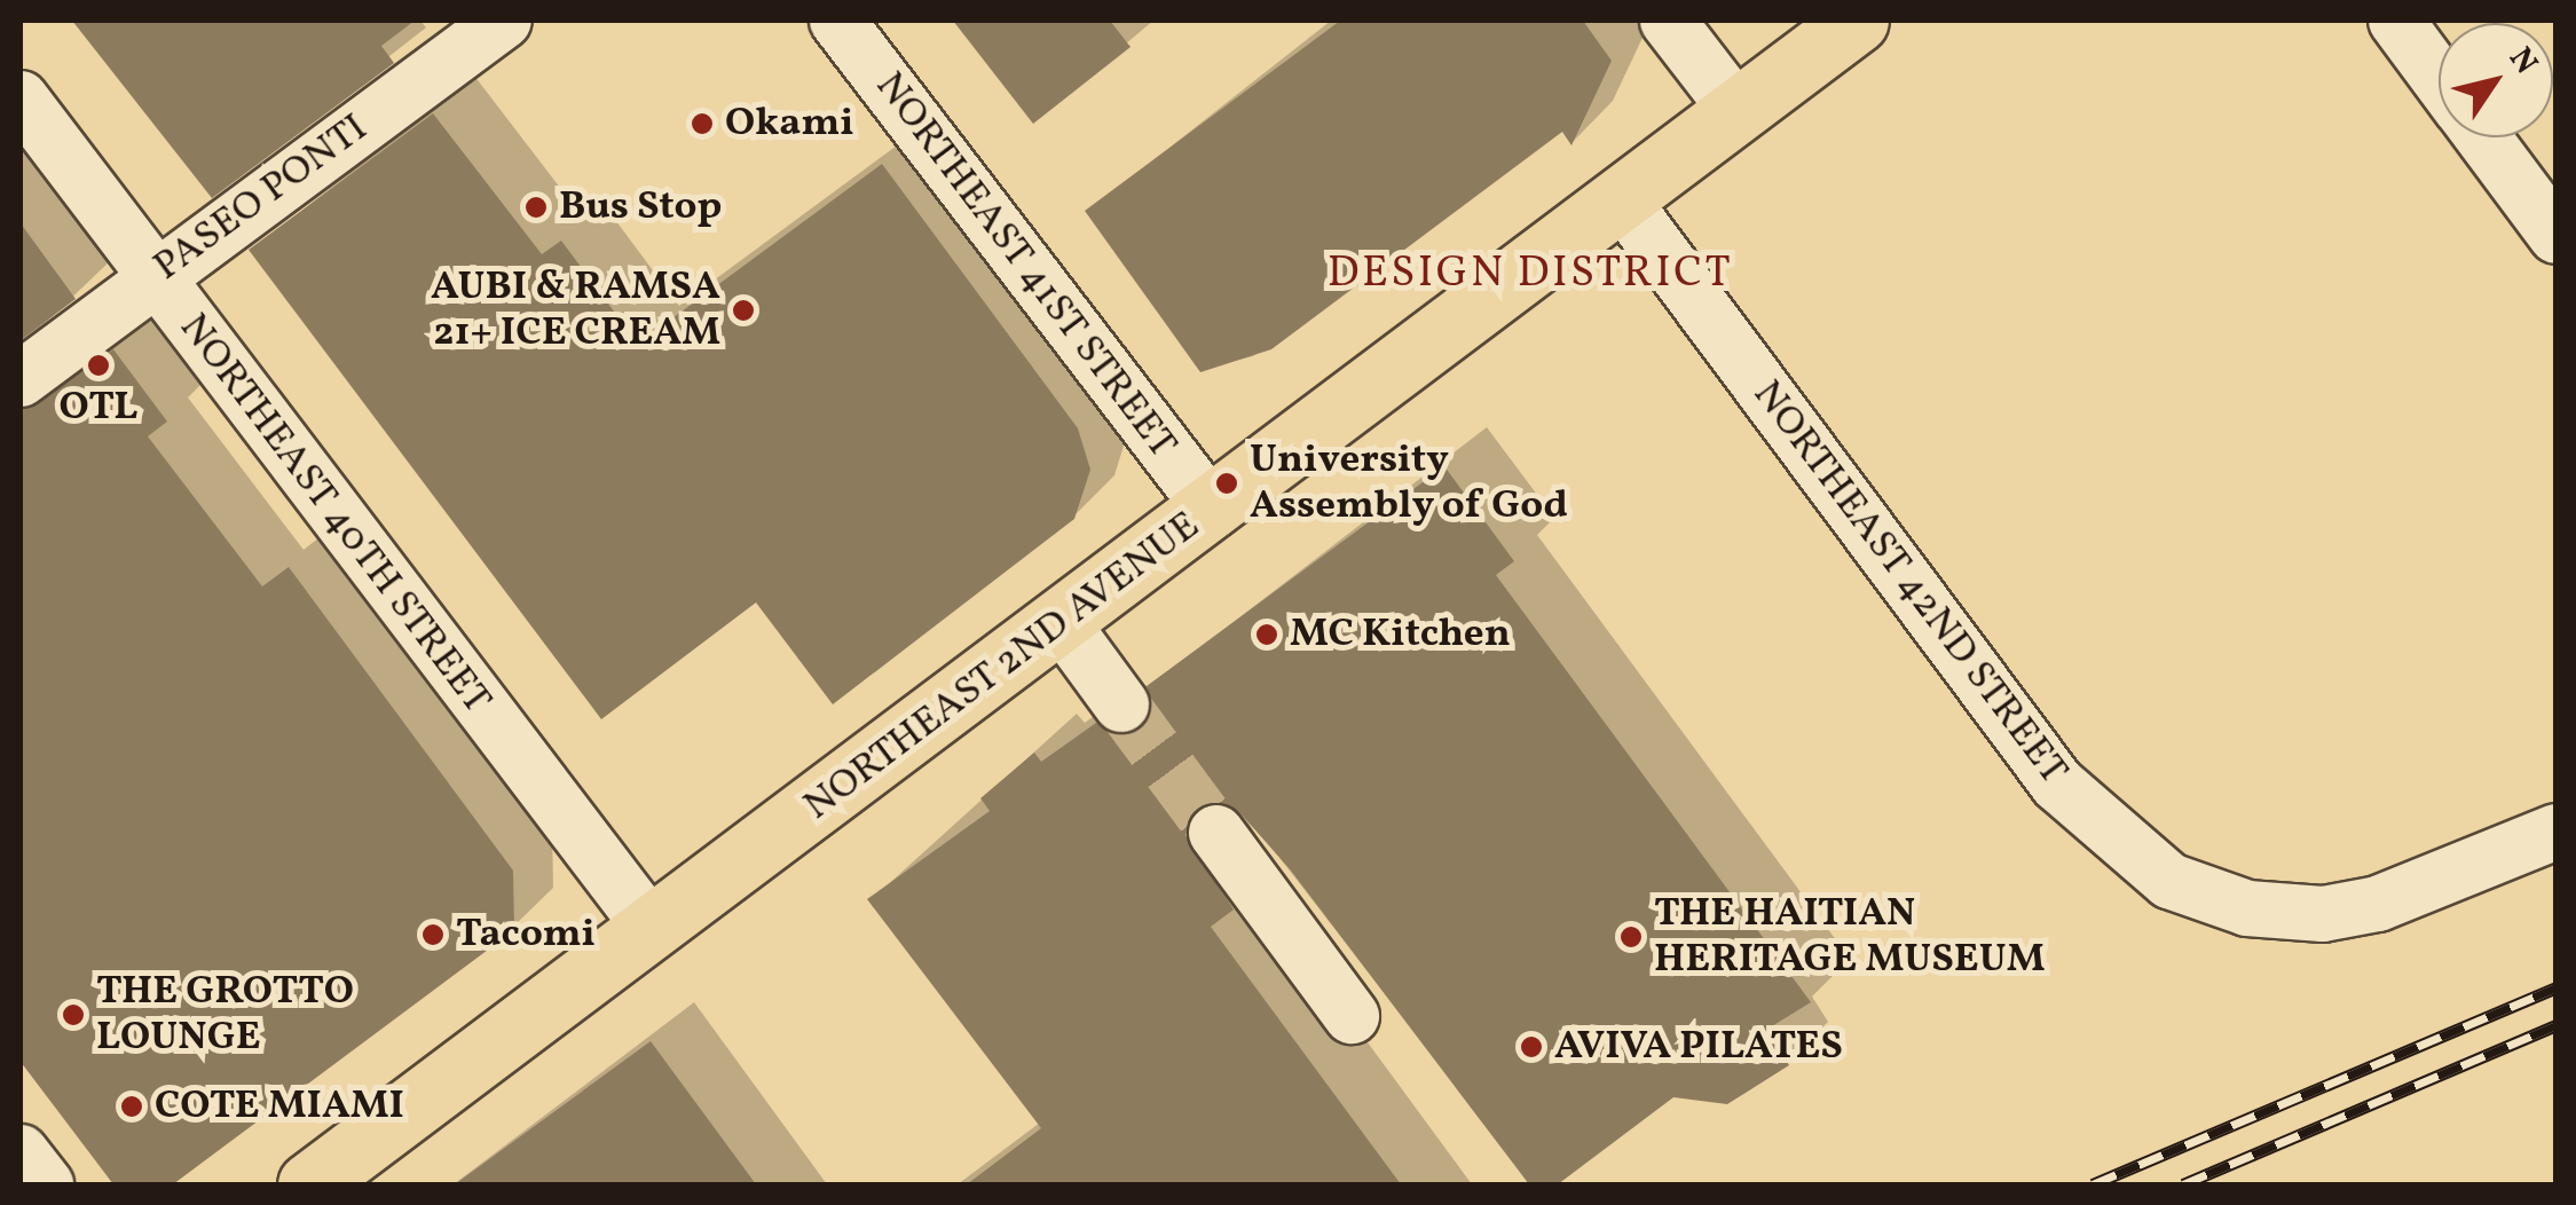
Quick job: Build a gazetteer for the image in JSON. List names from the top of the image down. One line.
{"streets":{"main road":["NORTHEAST 2ND AVENUE"],"street":["PASEO PONTI","NORTHEAST 41ST STREET","NORTHEAST 40TH STREET","NORTHEAST 42ND STREET"]},"crossings":[["PASEO PONTI","NORTHEAST 40TH STREET"],["NORTHEAST 41ST STREET","NORTHEAST 2ND AVENUE"],["NORTHEAST 40TH STREET","NORTHEAST 2ND AVENUE"],["NORTHEAST 42ND STREET","NORTHEAST 2ND AVENUE"]],"districts":["DESIGN DISTRICT"],"places":["Okami","Bus Stop","AUBI & RAMSA 21+ ICE CREAM","OTL","University Assembly of God","MC Kitchen","Tacomi","THE HAITIAN HERITAGE MUSEUM","THE GROTTO LOUNGE","AVIVA PILATES","COTE MIAMI"],"north":"top right"}
